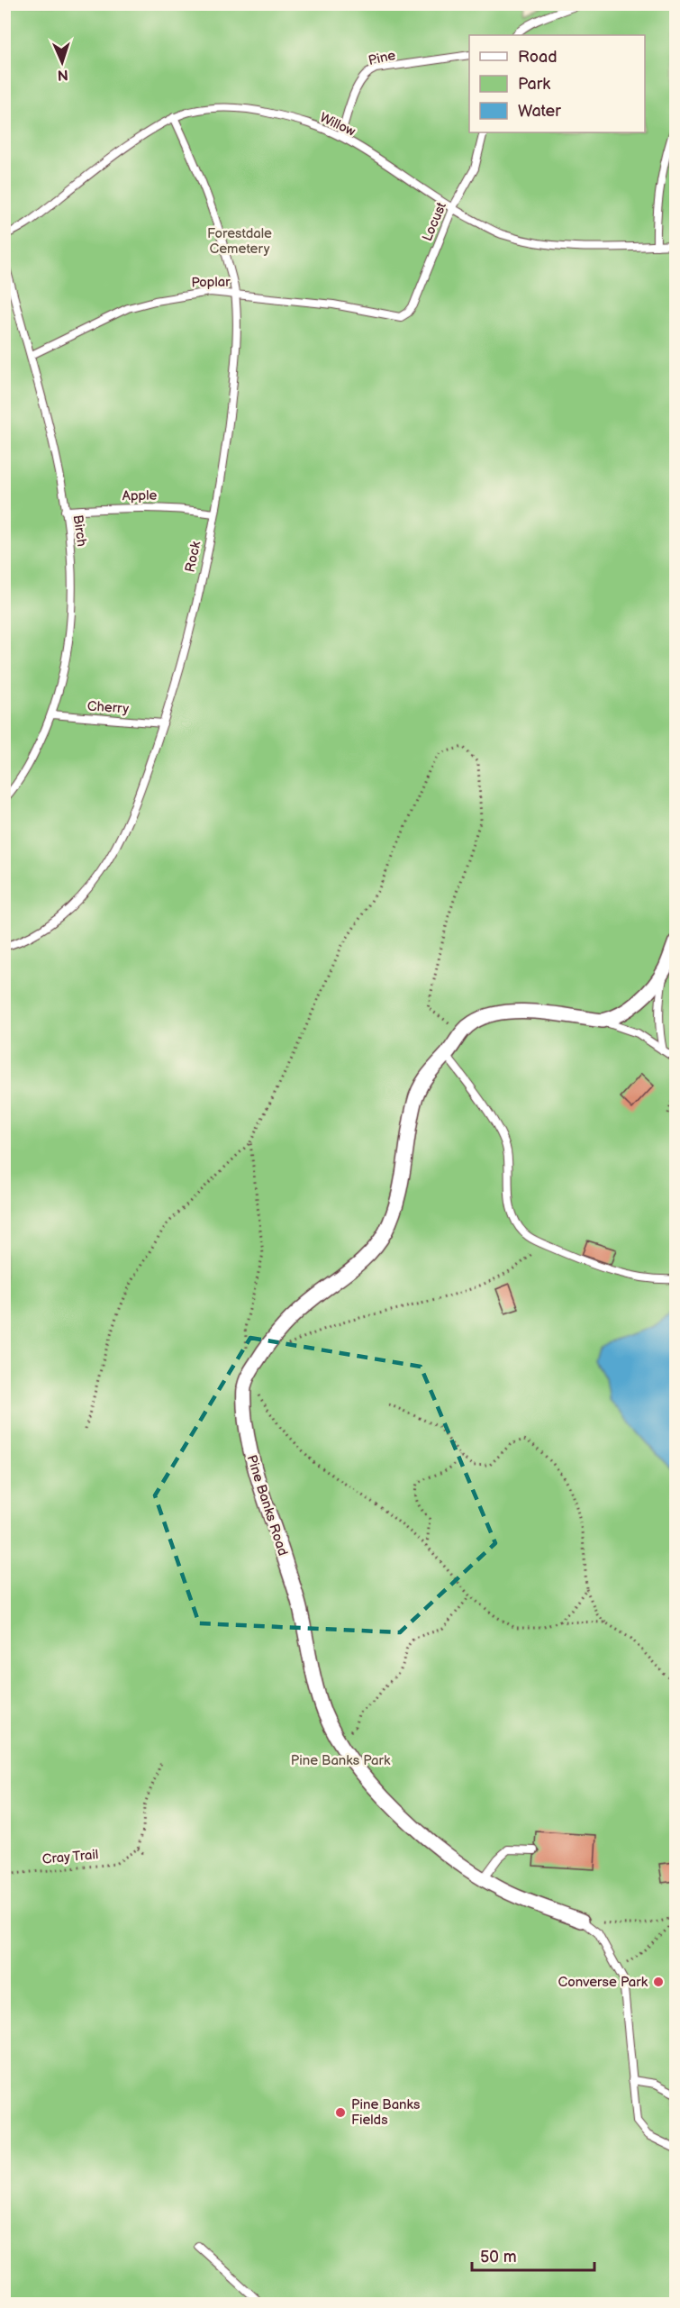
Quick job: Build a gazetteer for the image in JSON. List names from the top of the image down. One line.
{"streets":{"street":["Pine Banks Road"],"lane":["Pine","Willow","Locust","Poplar","Apple","Birch","Rock","Cherry"],"path":["Cray Trail"]},"crossings":[["Pine","Willow"],["Willow","Locust"],["Willow","Rock"],["Locust","Poplar"],["Poplar","Birch"],["Poplar","Rock"],["Apple","Birch"],["Apple","Rock"],["Birch","Cherry"],["Rock","Cherry"]],"parks":["Forestdale Cemetery","Pine Banks Park"],"places":["Converse Park","Pine Banks Fields"],"legend":["Road","Park","Water"],"scale_bar":"50 m","north":"bottom"}
